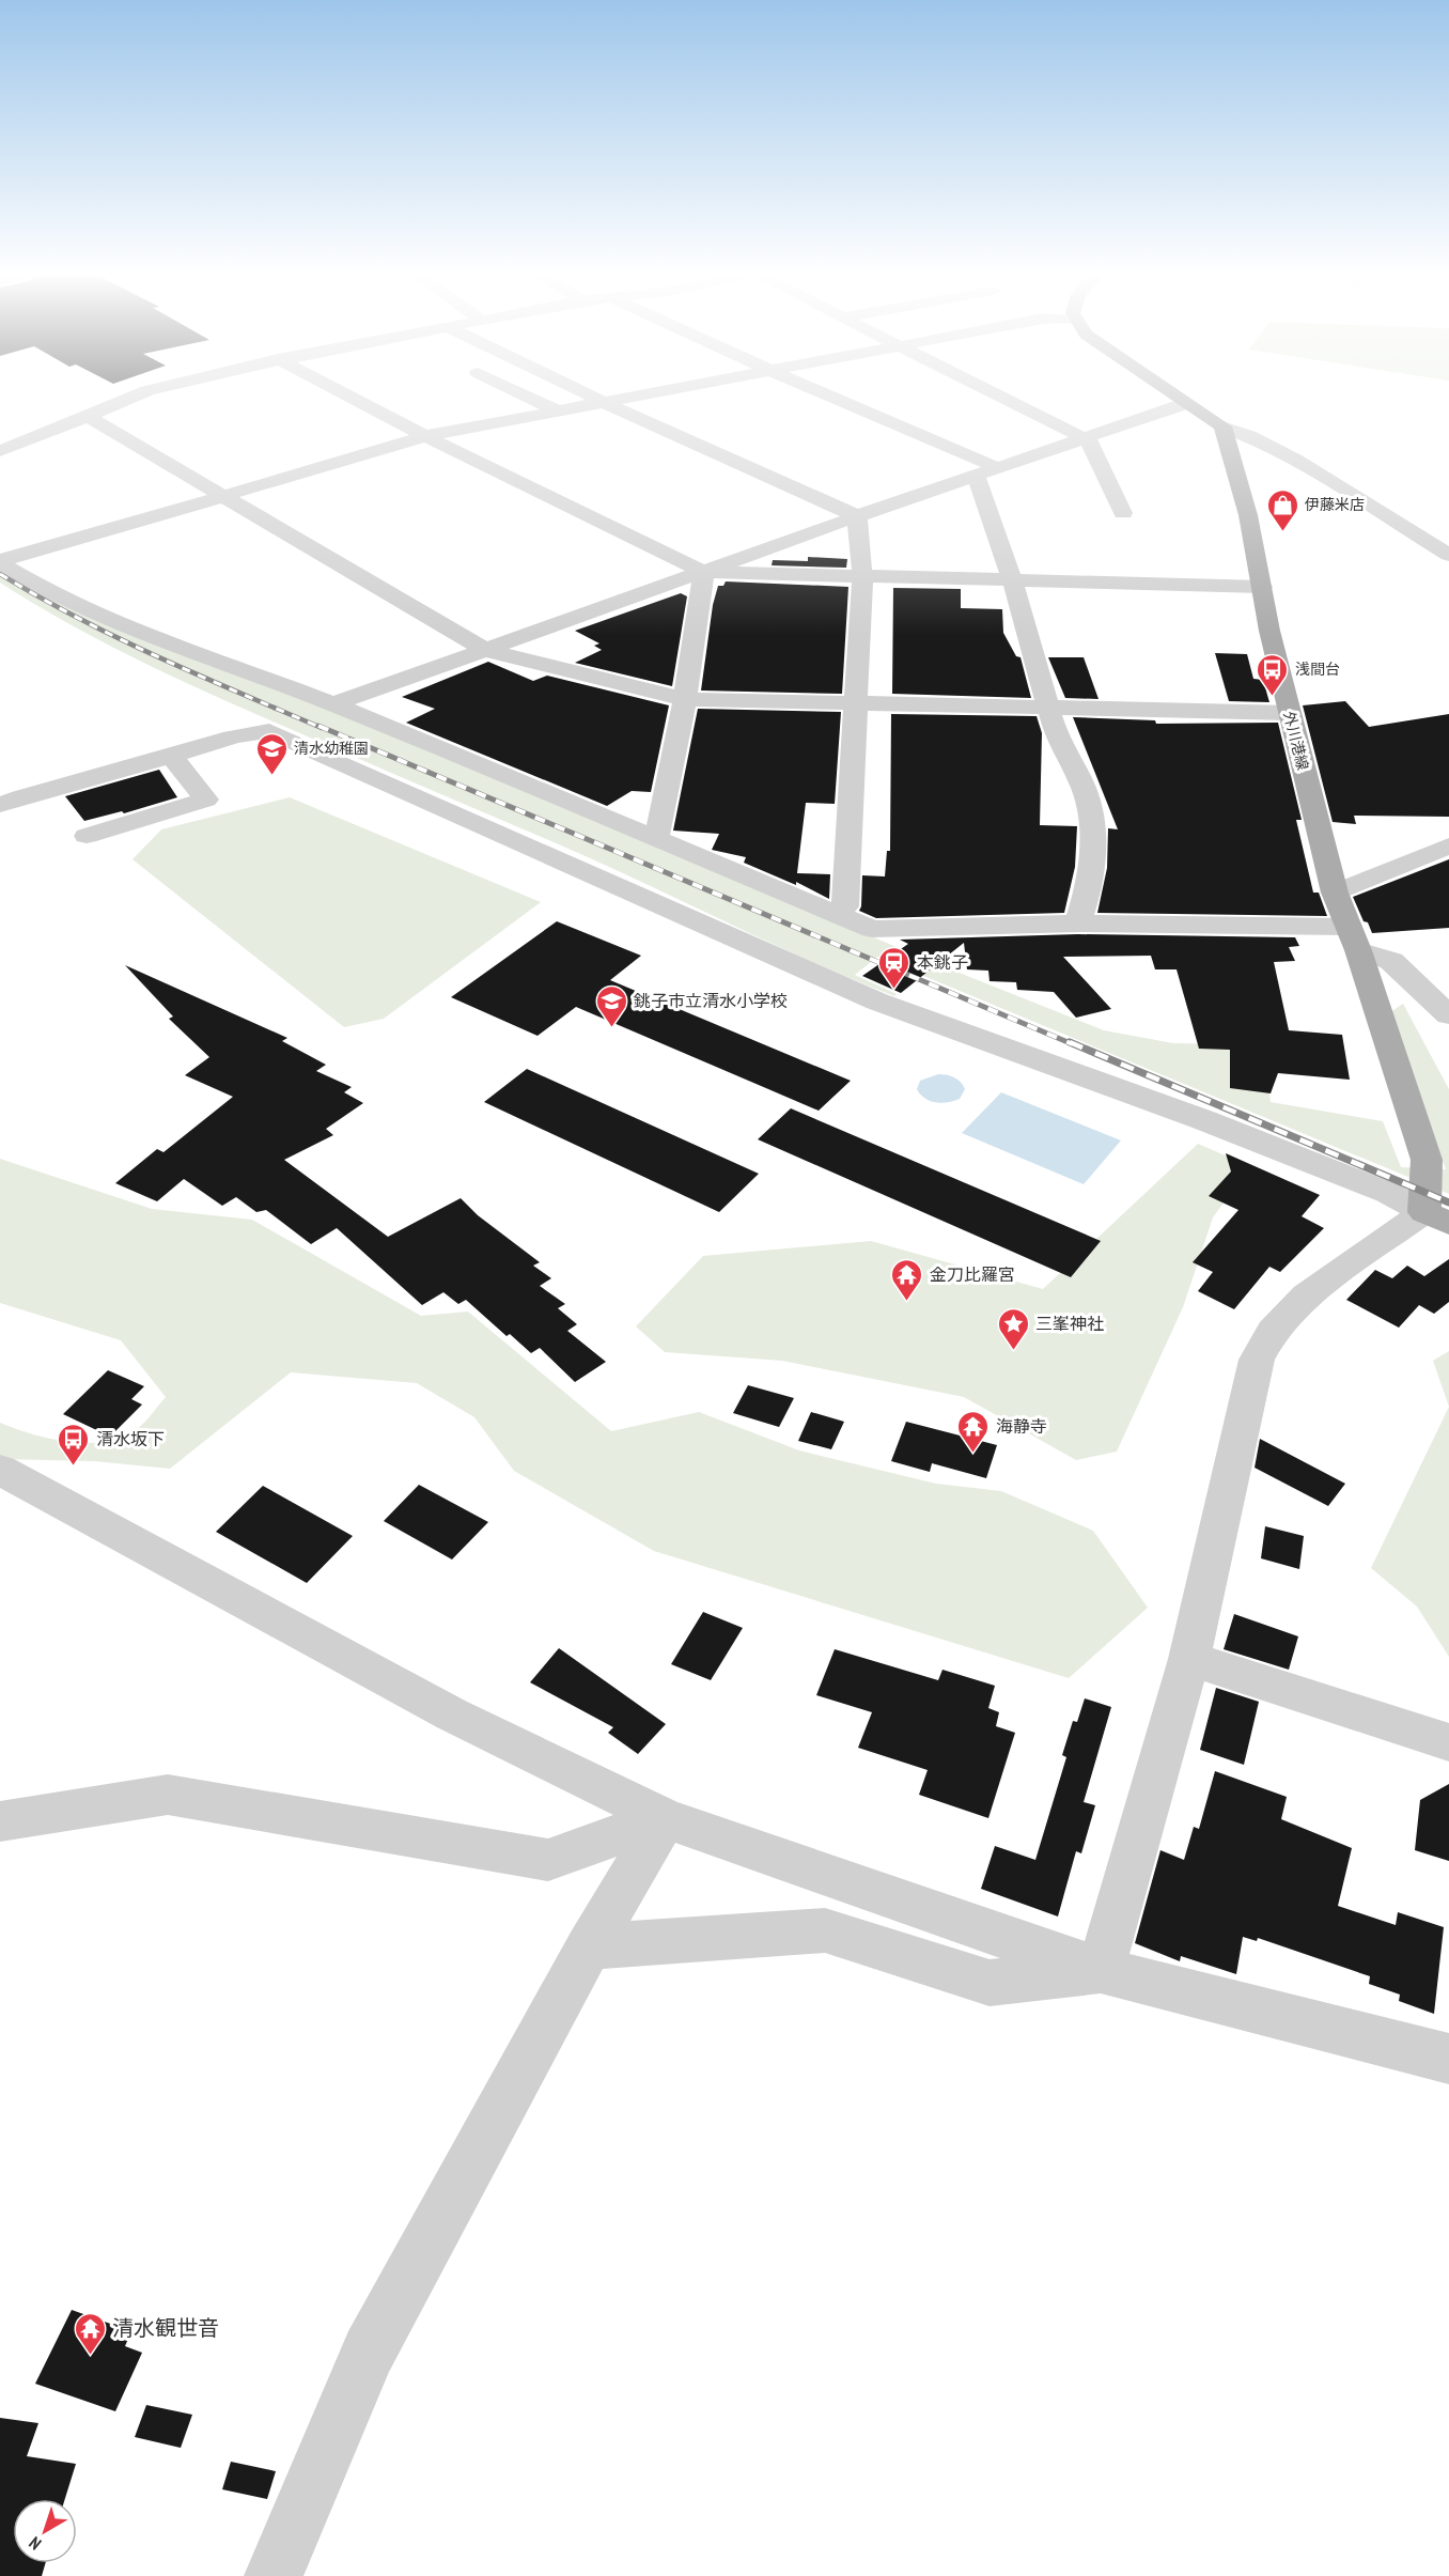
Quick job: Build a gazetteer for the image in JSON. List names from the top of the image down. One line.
{"streets":{"main road":["外川港線"]},"places":{"shop":["伊藤米店"],"bus stop":["浅間台","清水坂下"],"school or university":["清水幼稚園","銚子市立清水小学校"],"station":["本銚子"],"temple":["金刀比羅宮","海静寺","清水観世音"],"place":["三峯神社"]},"north":"bottom left"}
